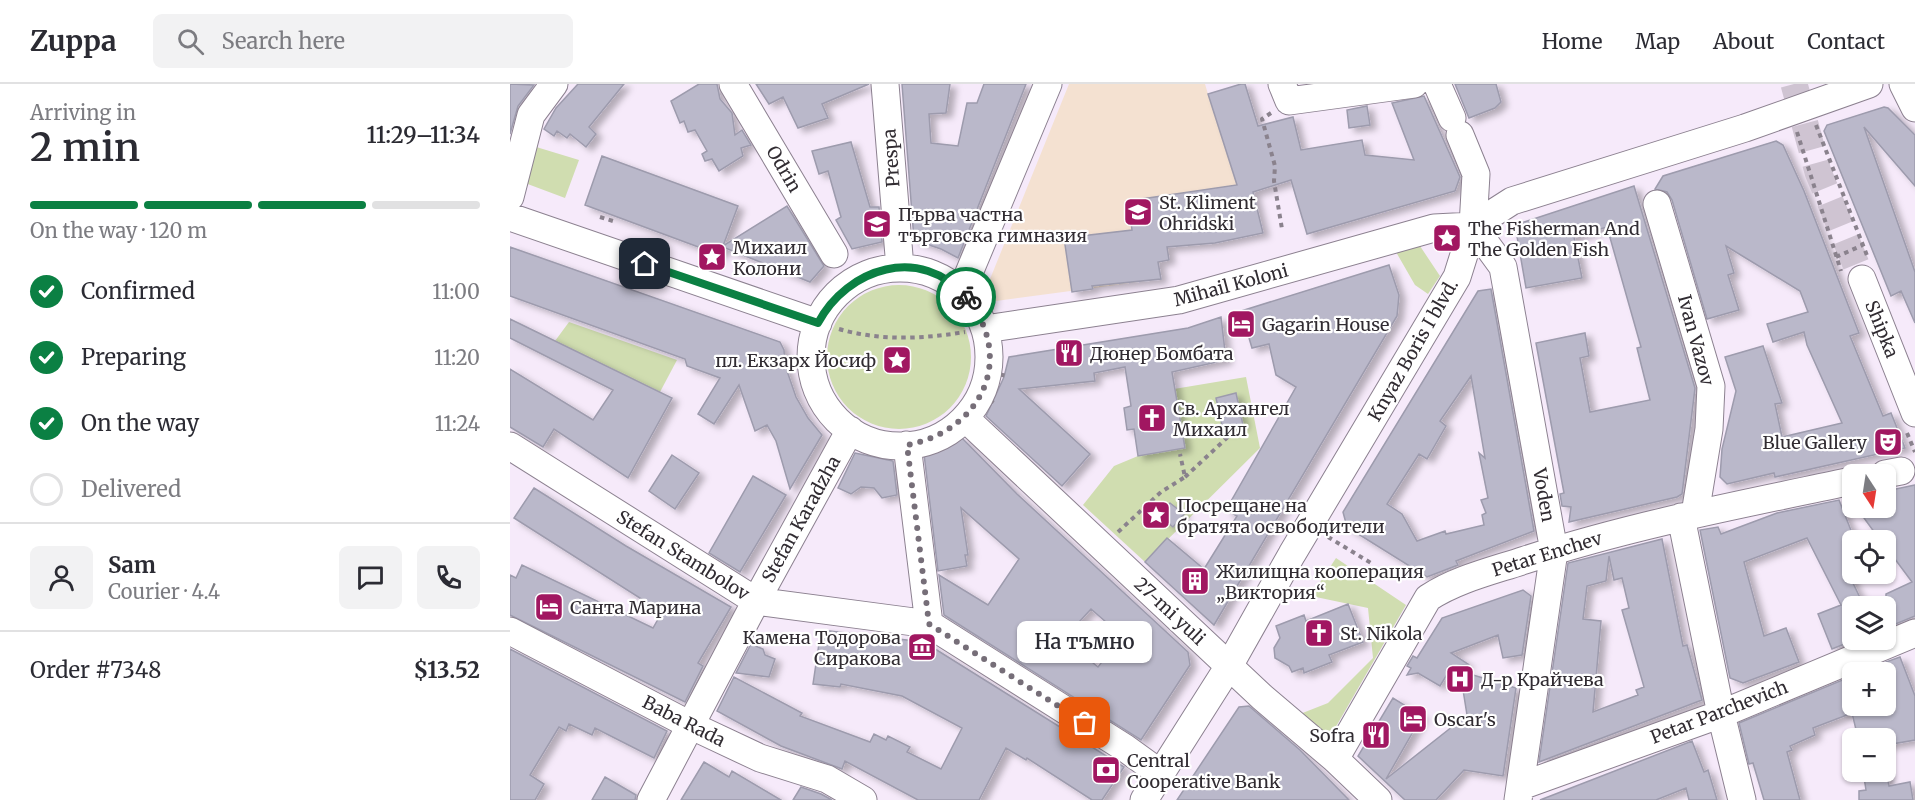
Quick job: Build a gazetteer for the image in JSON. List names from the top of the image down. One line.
{"streets":{"street":["Prespa","Odrin","Mihail Koloni","Shipka","Ivan Vazov","Knyaz Boris I blvd.","Voden","Stefan Karadzha","Petar Enchev","Stefan Stambolov","27-mi yuli","Petar Parchevich","Baba Rada"]},"crossings":[["Mihail Koloni","Knyaz Boris I blvd."],["Mihail Koloni","Voden"],["Ivan Vazov","Petar Enchev"],["Ivan Vazov","Petar Parchevich"],["Knyaz Boris I blvd.","Voden"],["Knyaz Boris I blvd.","Stefan Stambolov"],["Knyaz Boris I blvd.","27-mi yuli"],["Voden","Petar Enchev"],["Voden","Petar Parchevich"],["Stefan Karadzha","Stefan Stambolov"],["Stefan Karadzha","Baba Rada"],["Petar Enchev","27-mi yuli"]],"places":{"school or university":["St. Kliment Ohridski","Първа частна търговска гимназия"],"place":["The Fisherman And The Golden Fish","Михаил Колони","пл. Екзарх Йосиф","Посрещане на братята освободители"],"hotel":["Gagarin House","Санта Марина","Oscar's"],"restaurant":["Дюнер Бомбата","Sofra"],"church":["Св. Архангел Михаил","St. Nikola"],"theatre":["Blue Gallery"],"building":["Жилищна кооперация „Виктория“"],"museum":["Камена Тодорова Сиракова"],"hospital":["Д-р Крайчева"],"other":["На тъмно"],"bank":["Central Cooperative Bank"]},"north":"bottom","page":{"header":"Zuppa","search":"Search here","nav":["Home","Map","About","Contact"],"heading":["2 min","Arriving in","11:29–11:34"],"panel":["Sam","Courier · 4.4","Order #7348","$13.52"],"bar":"On the way · 120 m","list":[["Confirmed","11:00"],["Preparing","11:20"],["On the way","11:24"],"Delivered"],"map_buttons":["+","−"],"bubble":"На тъмно"}}
